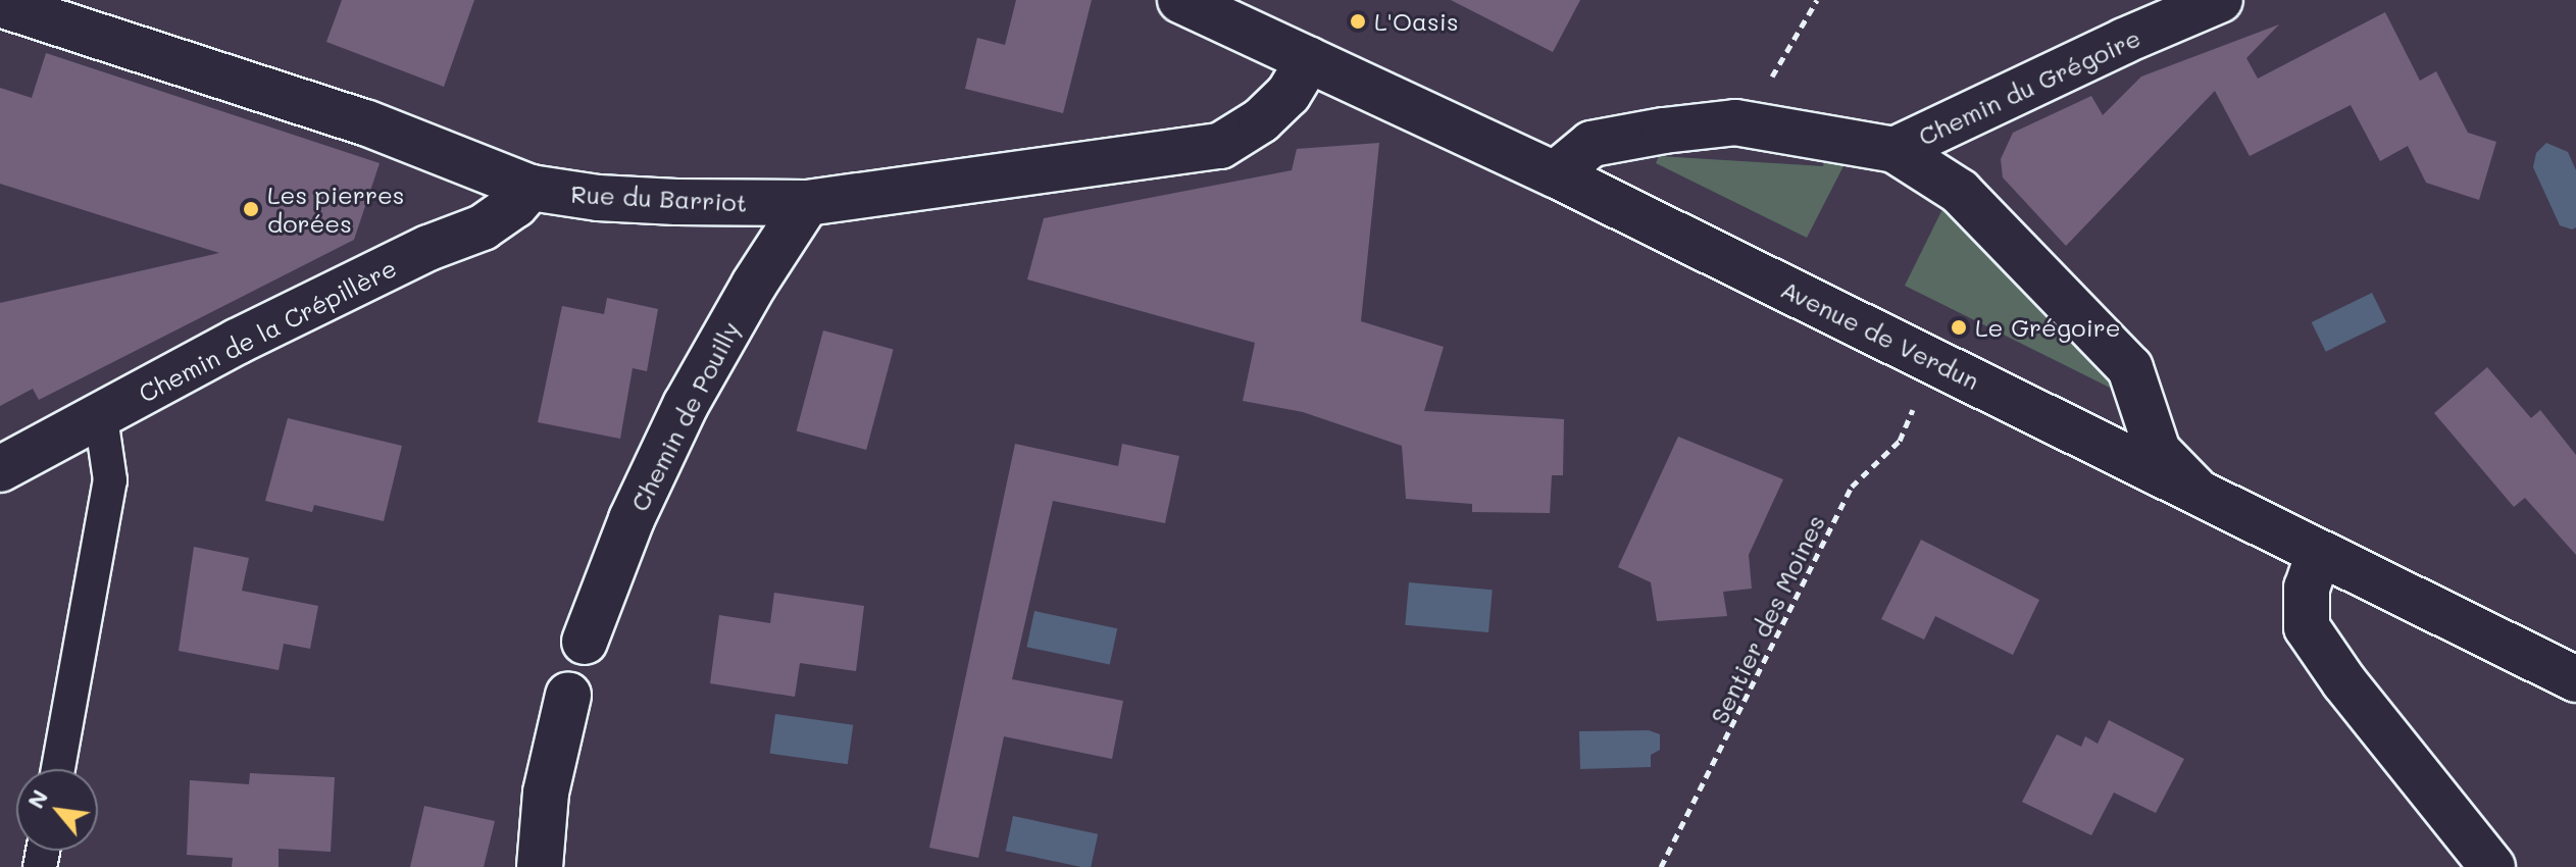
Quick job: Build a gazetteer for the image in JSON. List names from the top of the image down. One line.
{"streets":{"street":["Chemin du Grégoire","Rue du Barriot","Chemin de la Crépillère","Avenue de Verdun","Chemin de Pouilly"],"path":["Sentier des Moines"]},"crossings":[["Chemin du Grégoire","Avenue de Verdun"],["Rue du Barriot","Chemin de la Crépillère"],["Rue du Barriot","Avenue de Verdun"],["Rue du Barriot","Chemin de Pouilly"]],"places":["L'Oasis","Les pierres dorées","Le Grégoire"],"north":"top left"}
